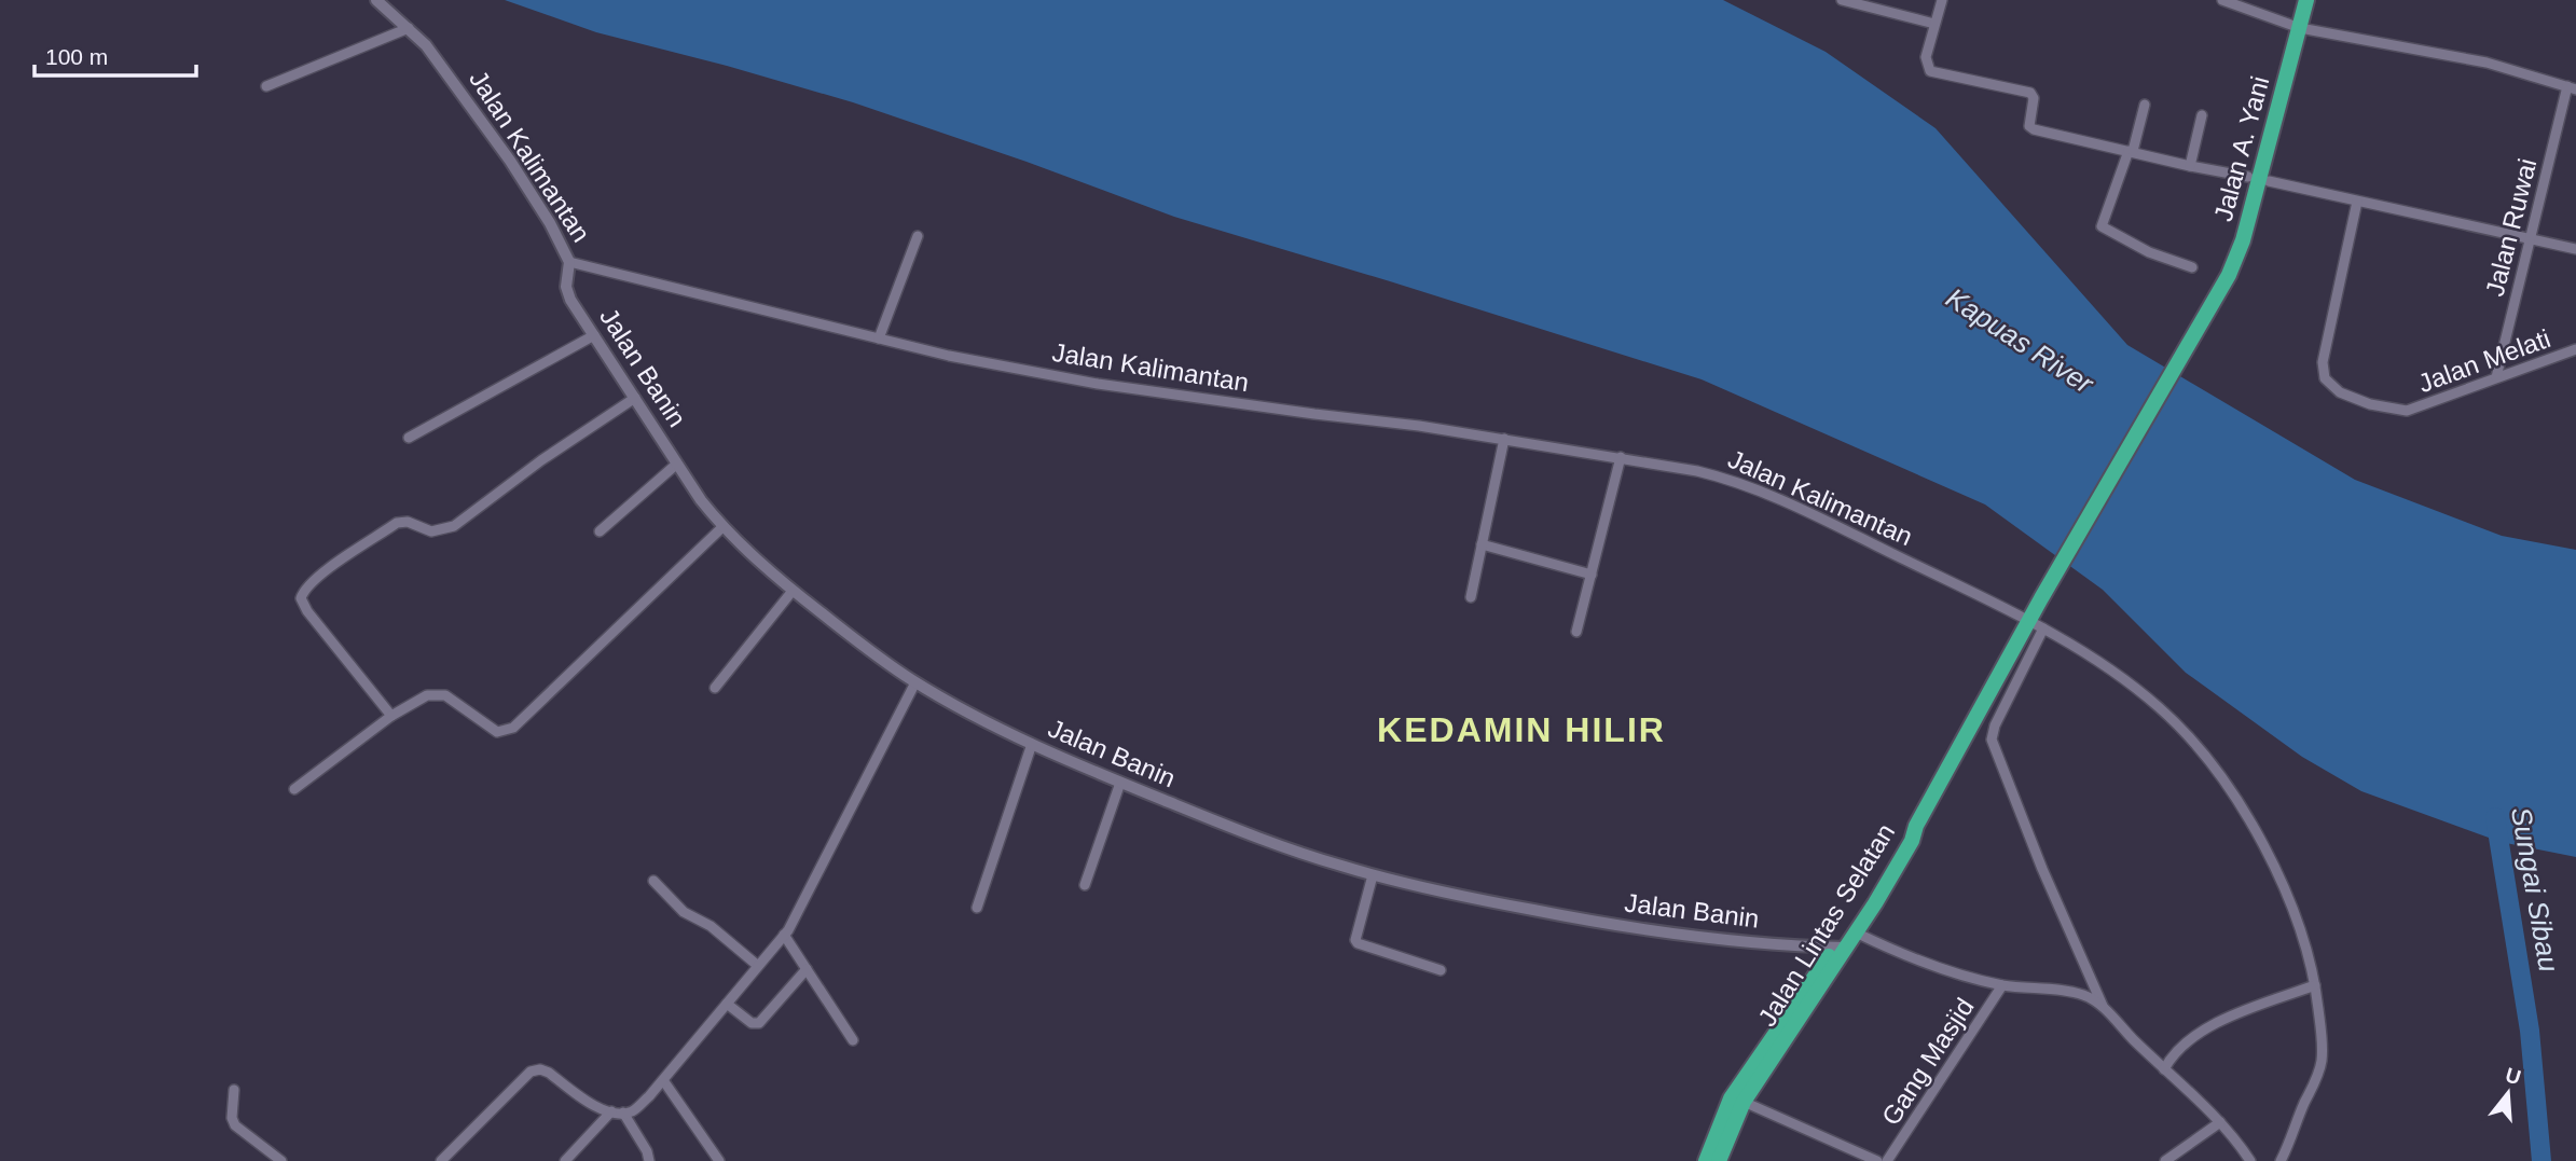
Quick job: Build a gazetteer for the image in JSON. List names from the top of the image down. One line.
{"streets":{"highway":["Jalan A. Yani","Jalan Lintas Selatan"],"street":["Jalan Kalimantan","Jalan Ruwai","Jalan Melati","Jalan Banin","Gang Masjid"]},"crossings":[["Jalan A. Yani","Jalan Lintas Selatan"],["Jalan Kalimantan","Jalan Banin"],["Jalan Kalimantan","Jalan Lintas Selatan"],["Jalan Ruwai","Jalan Melati"],["Jalan Banin","Jalan Lintas Selatan"]],"districts":["KEDAMIN HILIR"],"water":["Kapuas River","Sungai Sibau"],"scale_bar":"100 m","north":"top"}
